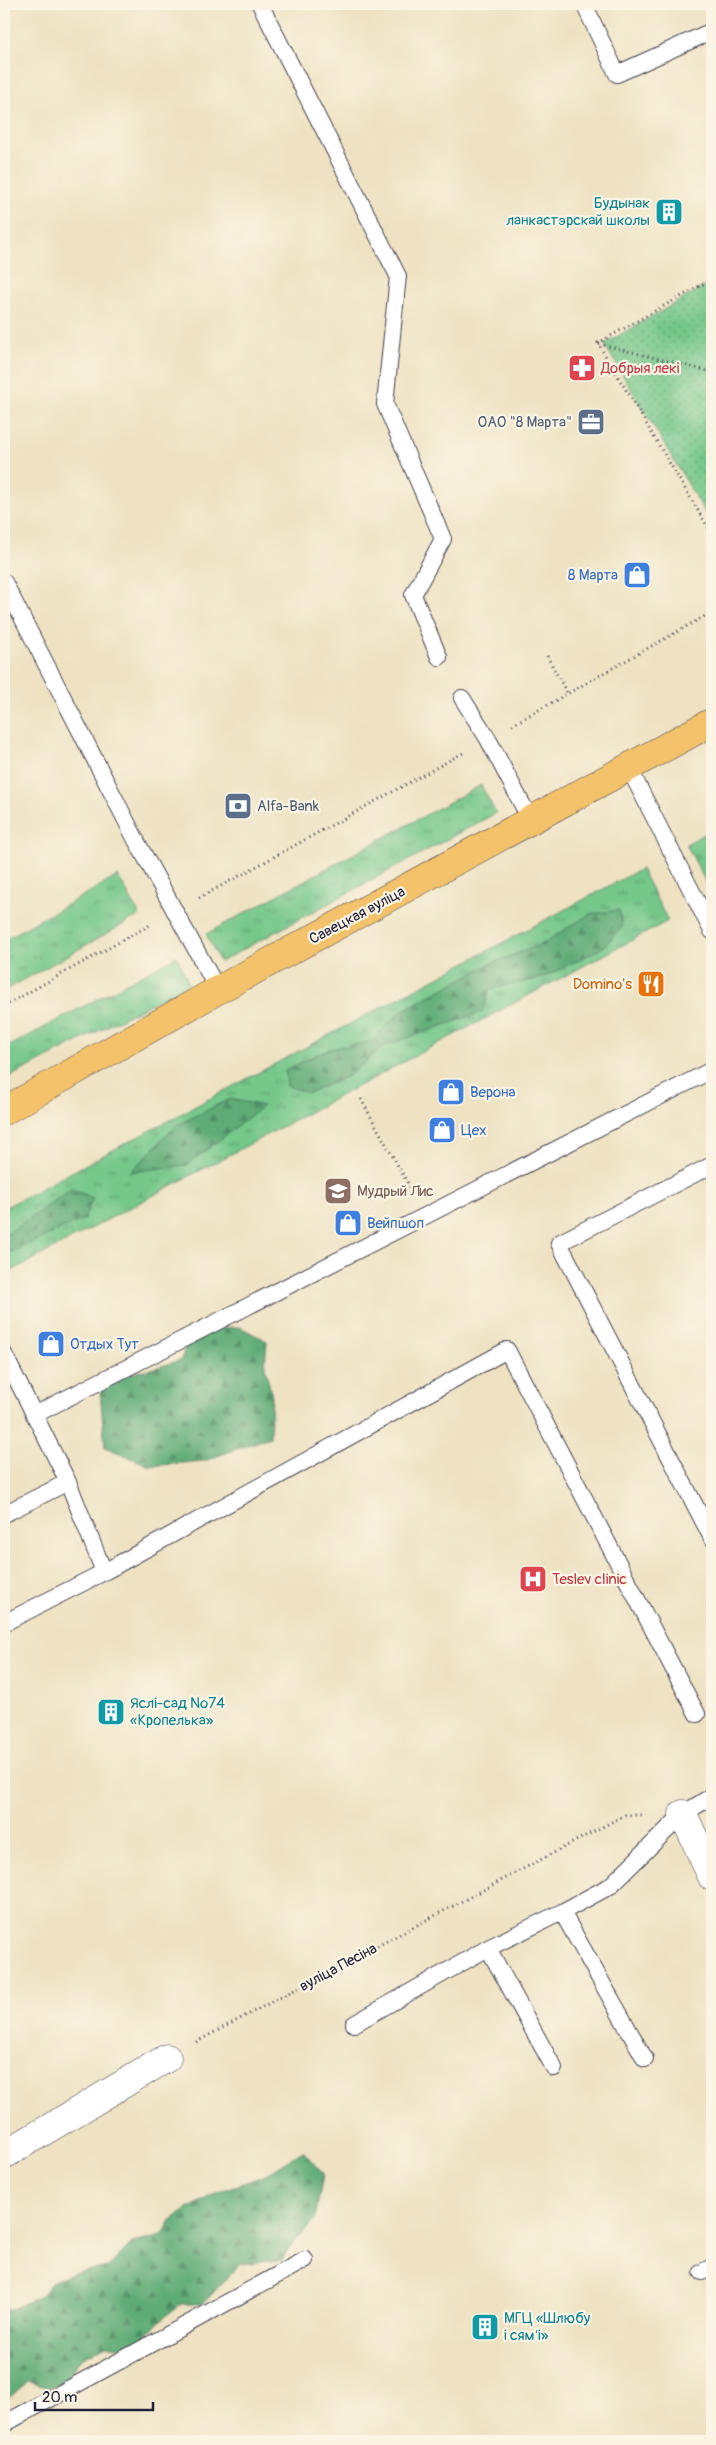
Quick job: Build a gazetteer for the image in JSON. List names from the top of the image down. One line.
{"streets":{"main road":["Савецкая вуліца"],"path":["вуліца Песіна"]},"places":{"building":["Будынак ланкастэрскай школы","Яслі-сад №74 «Кропелька»","МГЦ «Шлюбу і сямʼі»"],"pharmacy":["Добрыя лекі"],"office":["ОАО \"8 Марта\""],"shop":["8 Марта","Верона","Цех","Вейпшоп","Отдых Тут"],"bank":["Alfa-Bank"],"restaurant":["Domino's"],"school or university":["Мудрый Лис"],"hospital":["Teslev clinic"]},"scale_bar":"20 m"}
